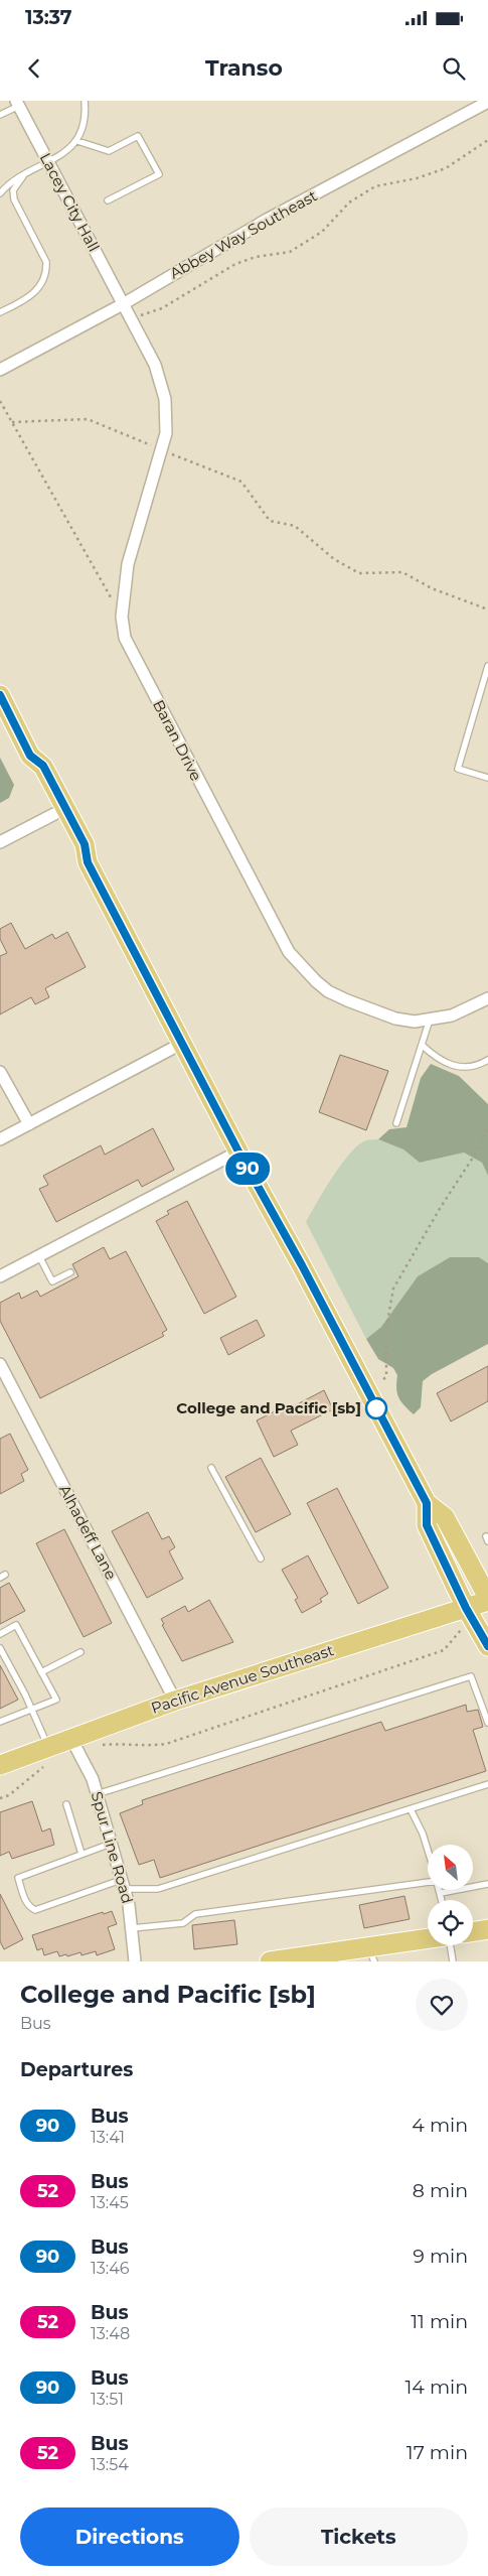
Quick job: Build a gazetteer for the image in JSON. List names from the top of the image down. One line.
{"streets":{"main road":["Pacific Avenue Southeast"],"street":["Lacey City Hall","Abbey Way Southeast","Baran Drive","Alhadeff Lane","Spur Line Road"]},"crossings":[["Lacey City Hall","Abbey Way Southeast"],["Lacey City Hall","Baran Drive"],["Abbey Way Southeast","Baran Drive"],["Alhadeff Lane","Pacific Avenue Southeast"],["Pacific Avenue Southeast","Spur Line Road"]],"places":["College and Pacific [sb]"],"lines":["bus line 90"],"north":"top left","page":{"status":"13:37","header":"Transo","on_map":"90","heading":[["College and Pacific [sb]","Bus"],"Departures"],"list":[{"mark":"90","name":"Bus","note":"13:41","value":"4 min"},{"mark":"52","name":"Bus","note":"13:45","value":"8 min"},{"mark":"90","name":"Bus","note":"13:46","value":"9 min"},{"mark":"52","name":"Bus","note":"13:48","value":"11 min"},{"mark":"90","name":"Bus","note":"13:51","value":"14 min"},{"mark":"52","name":"Bus","note":"13:54","value":"17 min"}],"buttons":["Directions","Tickets"]}}
